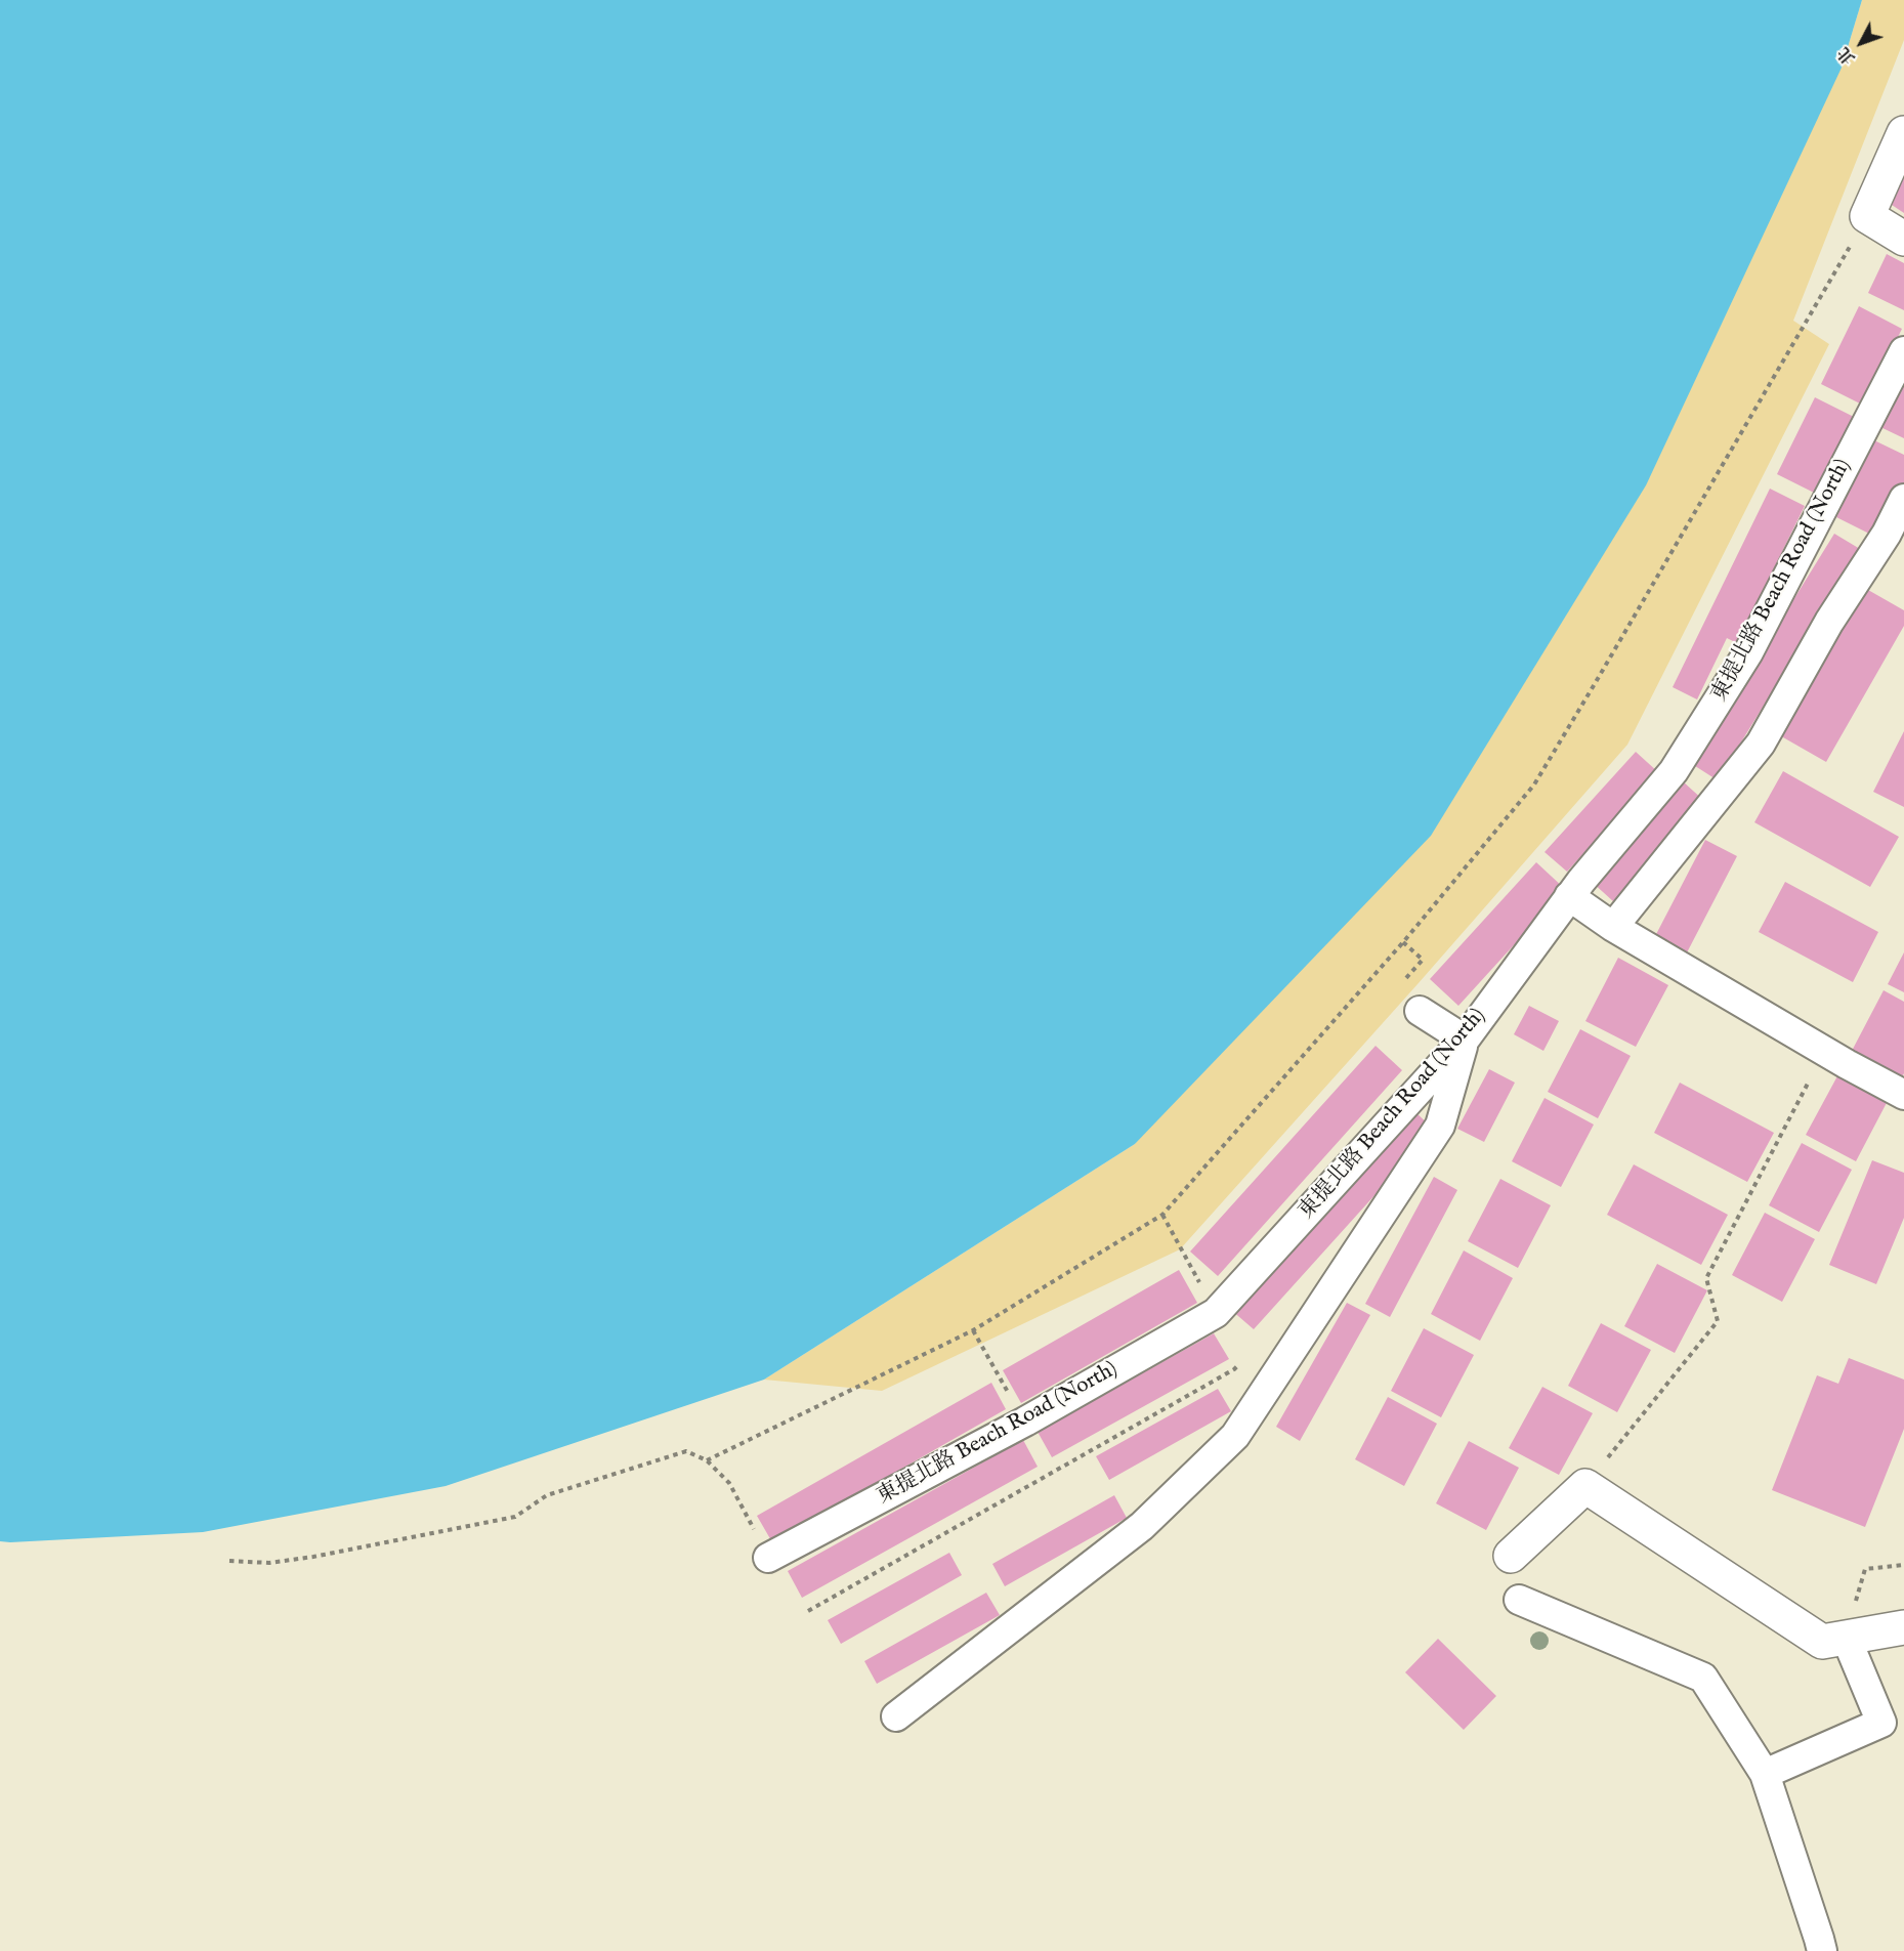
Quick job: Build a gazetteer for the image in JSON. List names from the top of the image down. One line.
{"streets":{"street":["東提北路 Beach Road (North)"]},"north":"bottom left"}
